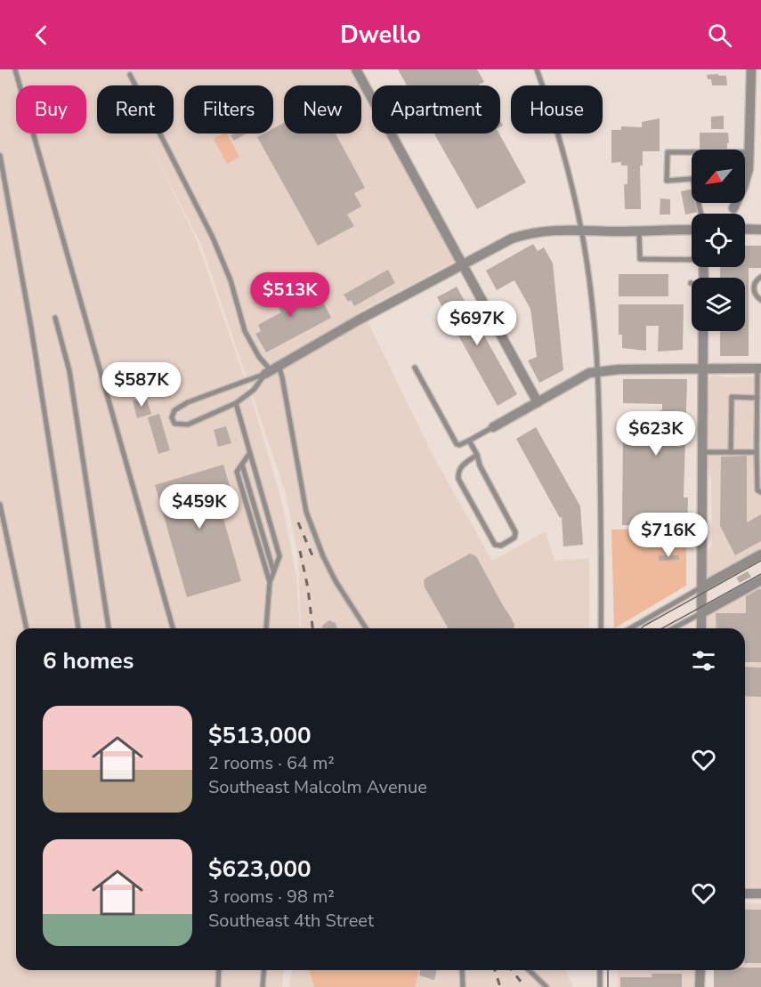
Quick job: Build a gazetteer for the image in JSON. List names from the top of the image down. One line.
{"north":"bottom left","page":{"header":"Dwello","chip":["Buy","Rent","Filters","New","Apartment","House"],"price":["$513K","$697K","$587K","$623K","$459K","$716K"],"heading":"6 homes","list":[{"name":"$513,000","note":"2 rooms · 64 m² · Southeast Malcolm Avenue"},{"name":"$623,000","note":"3 rooms · 98 m² · Southeast 4th Street"}]}}
